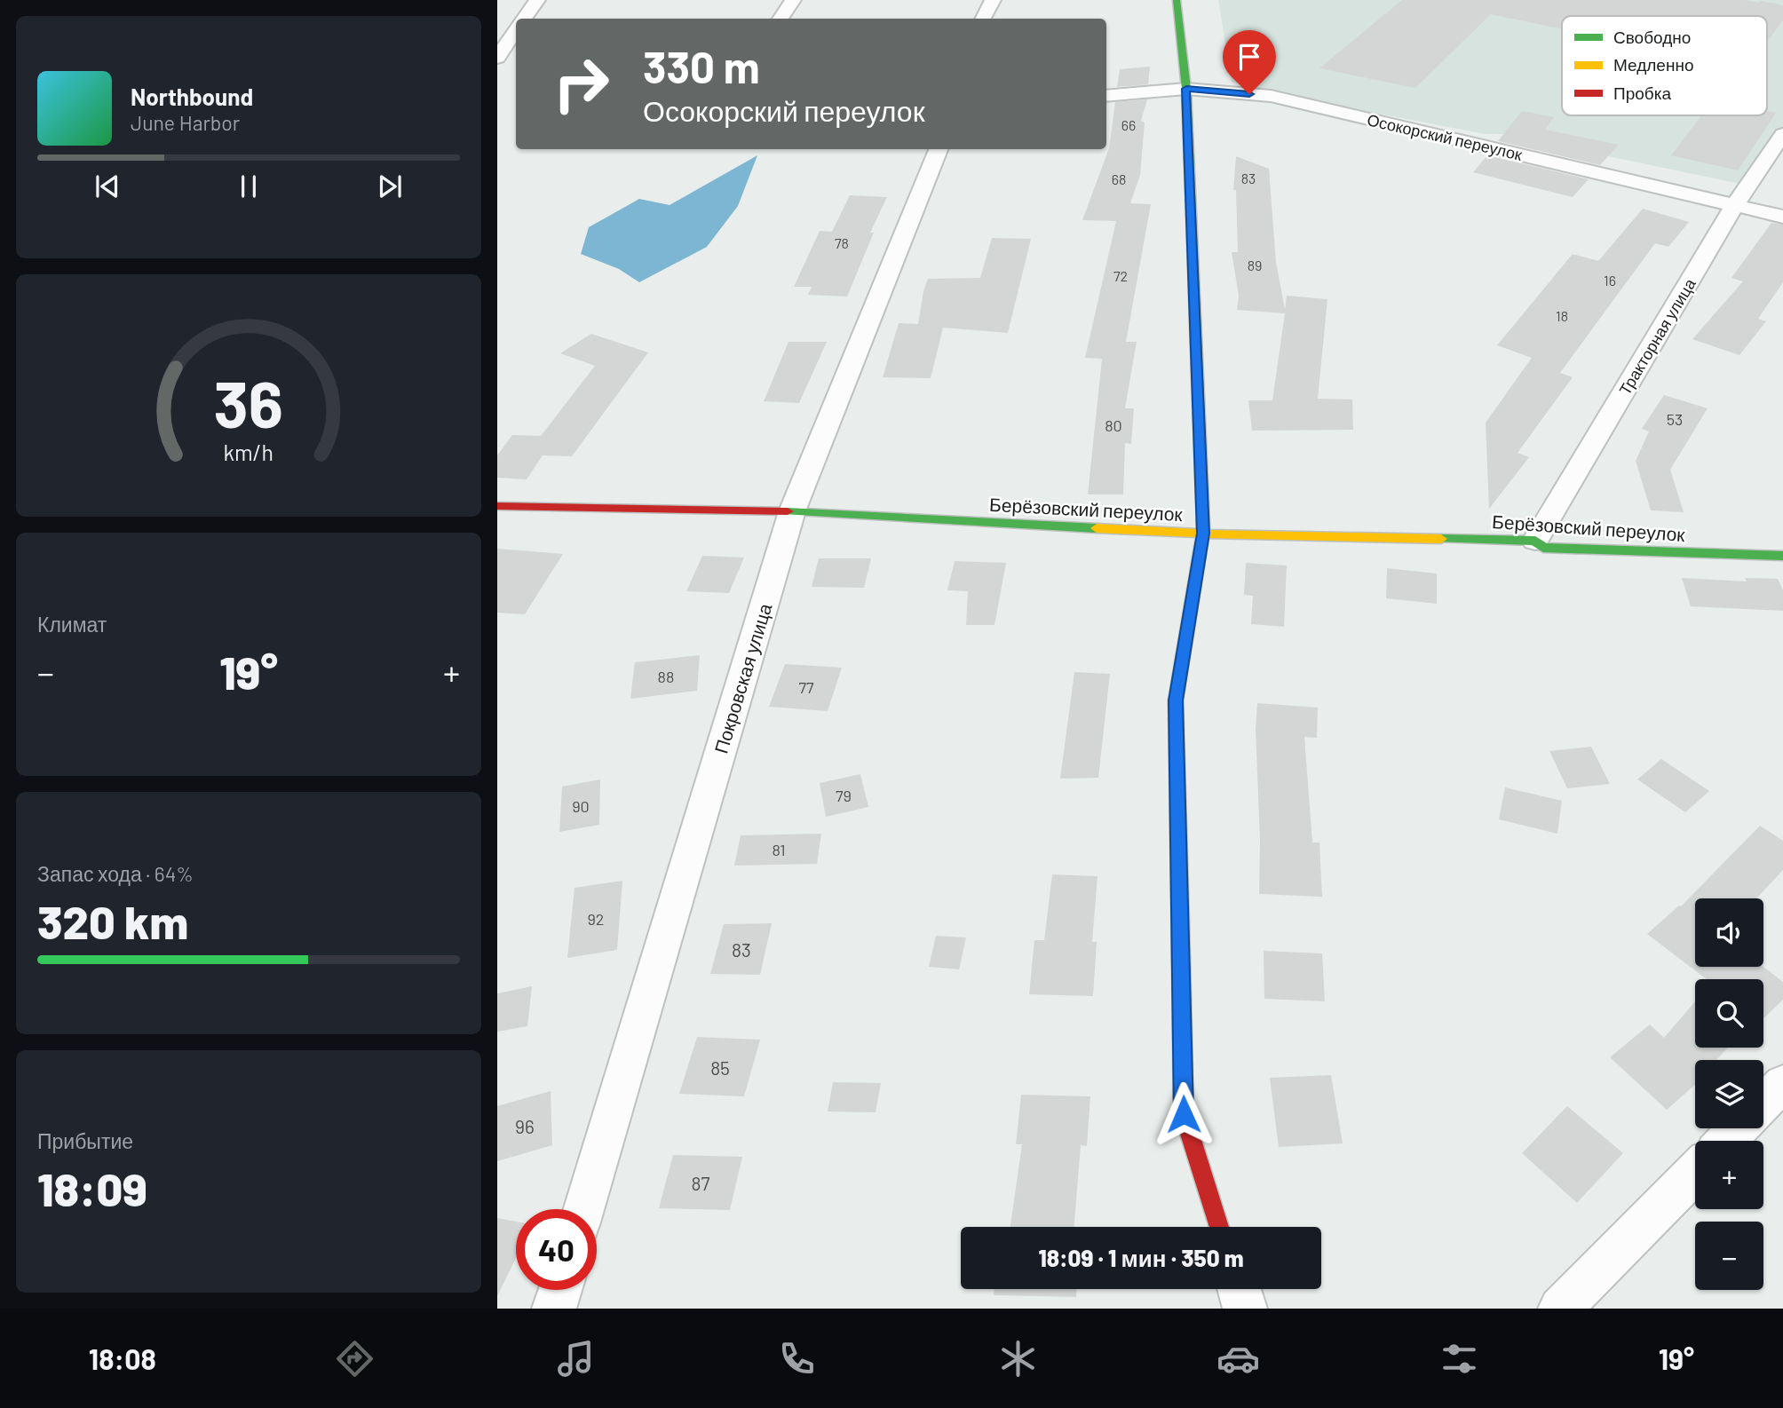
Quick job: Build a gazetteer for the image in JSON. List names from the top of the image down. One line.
{"streets":{"street":["Осокорский переулок","Тракторная улица","Берёзовский переулок","Покровская улица"]},"crossings":[["Осокорский переулок","Тракторная улица"],["Тракторная улица","Берёзовский переулок"],["Берёзовский переулок","Покровская улица"]],"house_numbers":["66","83","68","78","89","72","16","18","53","80","88","77","79","90","81","92","83","85","96","87"],"legend":["Свободно","Медленно","Пробка"],"page":{"turn":["330 m","Осокорский переулок"],"song":["Northbound","June Harbor"],"tile":["Климат",["Запас хода · 64%","320 km"],["Прибытие","18:09"]],"heat":["−","19°","+"],"map_buttons":["+","−"],"limit":"40","trip":"18:09 · 1 мин · 350 m","tabs":["18:08","19°"],"gauge":["36","km/h"]}}
